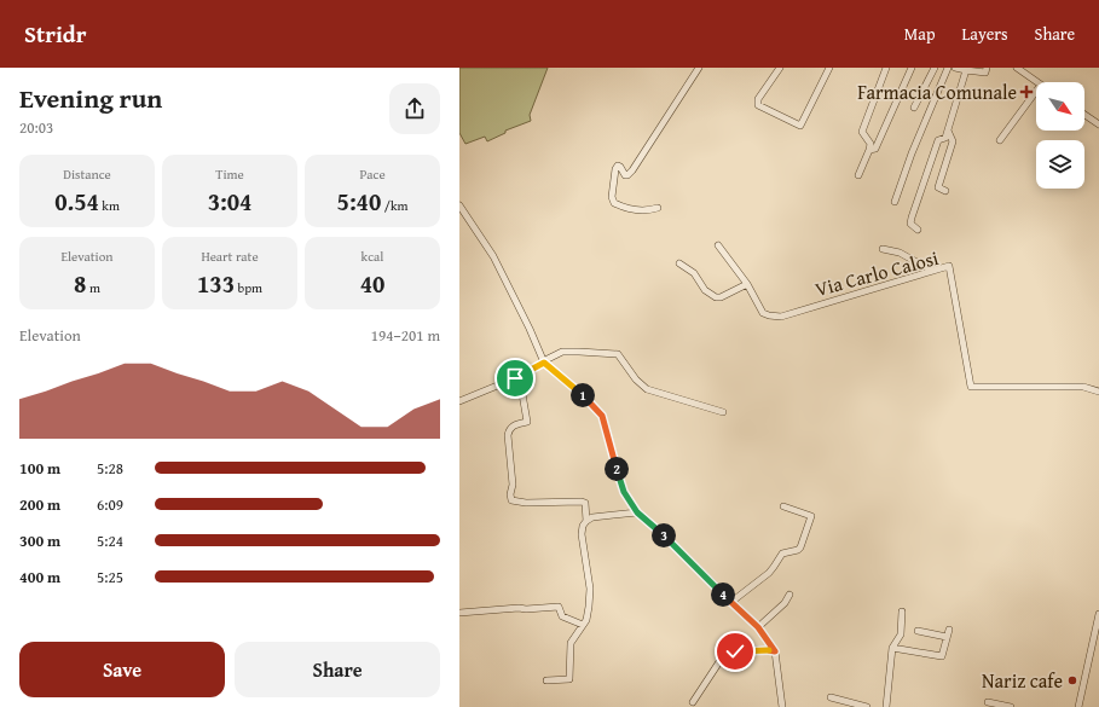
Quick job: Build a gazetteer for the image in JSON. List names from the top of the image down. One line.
{"streets":{"street":["Via Carlo Calosi"]},"places":{"health":["Farmacia Comunale"],"other":["Nariz cafe"]},"north":"bottom right","page":{"header":"Stridr","nav":["Map","Layers","Share"],"heading":["Evening run","20:03"],"stats":[["Distance","0.54 km"],["Time","3:04"],["Pace","5:40 /km"],["Elevation","8 m"],["Heart rate","133 bpm"],["kcal","40"]],"chart":["Elevation","194–201 m"],"pins":["1","2","3","4"],"list":[{"name":"100 m","note":"5:28"},{"name":"200 m","note":"6:09"},{"name":"300 m","note":"5:24"},{"name":"400 m","note":"5:25"}],"buttons":["Save","Share"]}}
